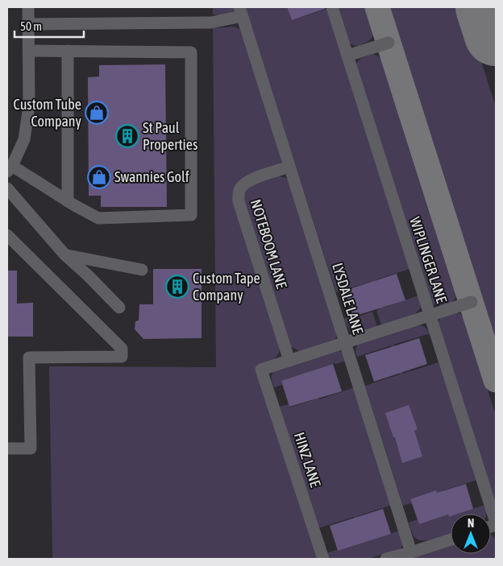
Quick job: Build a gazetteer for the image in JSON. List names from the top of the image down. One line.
{"streets":{"street":["NOTEBOOM LANE","WIPLINGER LANE","LYSDALE LANE","HINZ LANE"]},"crossings":[["NOTEBOOM LANE","LYSDALE LANE"],["NOTEBOOM LANE","HINZ LANE"]],"places":{"shop":["Custom Tube Company","Swannies Golf"],"building":["St Paul Properties","Custom Tape Company"]},"scale_bar":"50 m","north":"top"}
